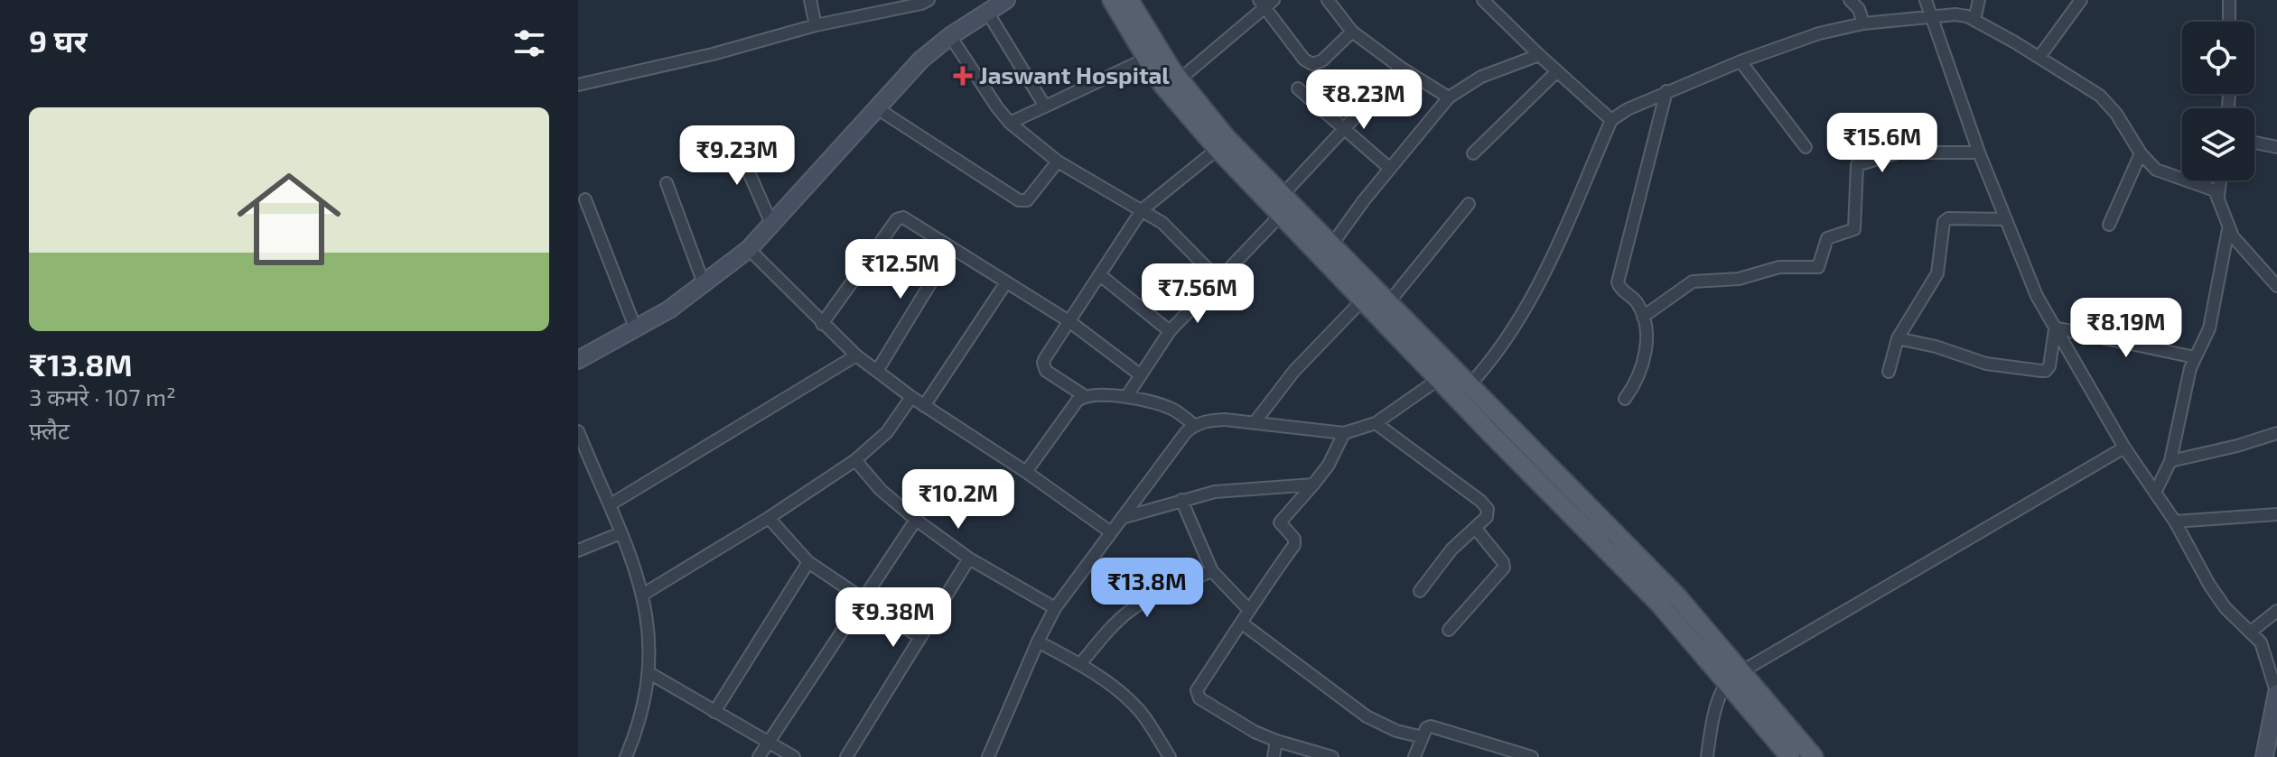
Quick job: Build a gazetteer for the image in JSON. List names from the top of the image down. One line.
{"places":{"health":["Jaswant Hospital"]},"page":{"heading":"9 घर","price":["₹8.23M","₹15.6M","₹9.23M","₹12.5M","₹7.56M","₹8.19M","₹10.2M","₹13.8M","₹9.38M"],"list":[{"name":"₹13.8M","note":"3 कमरे · 107 m² · फ़्लैट"}]}}
